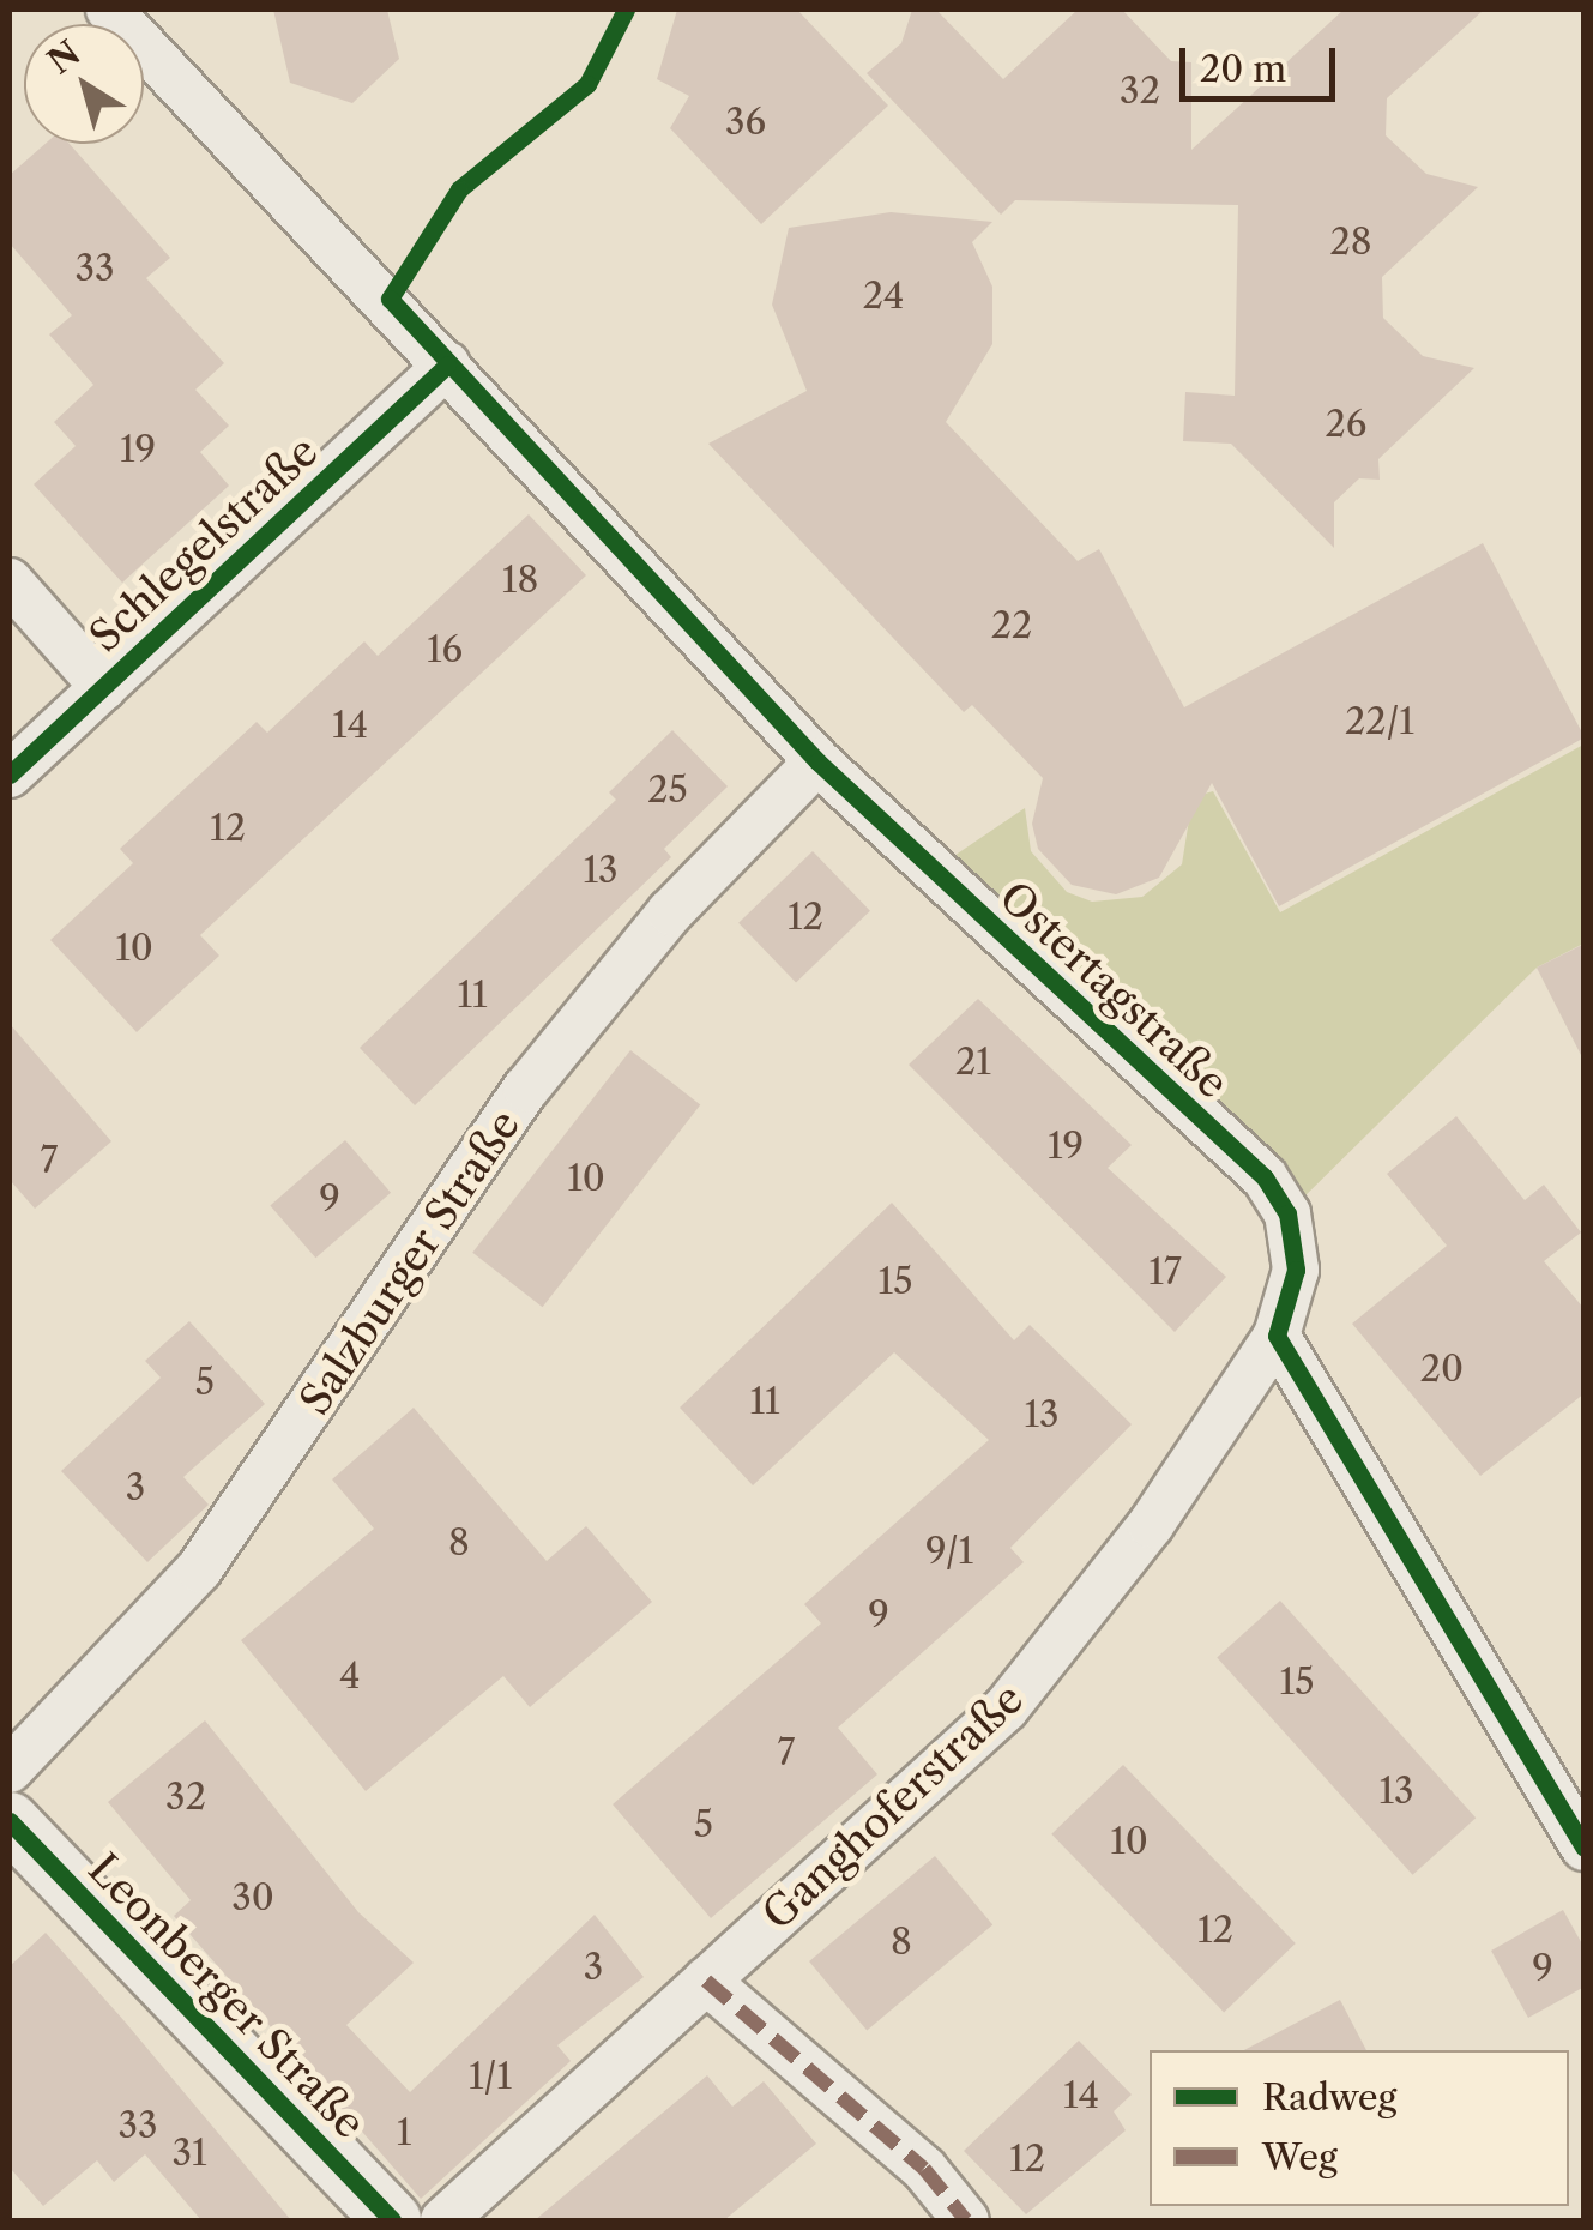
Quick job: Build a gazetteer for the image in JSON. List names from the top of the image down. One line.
{"streets":{"street":["Schlegelstraße","Ostertagstraße","Salzburger Straße","Ganghoferstraße","Leonberger Straße"]},"crossings":[["Schlegelstraße","Ostertagstraße"],["Ostertagstraße","Salzburger Straße"],["Ostertagstraße","Ganghoferstraße"]],"house_numbers":["32","36","28","33","24","26","19","18","22","16","22/1","14","25","12","13","12","10","11","21","19","7","10","9","17","15","20","5","11","13","3","8","9/1","9","4","15","7","13","32","5","10","30","12","8","3","9","1/1","14","33","1","31","12"],"legend":["Radweg","Weg"],"scale_bar":"20 m","north":"top left"}
